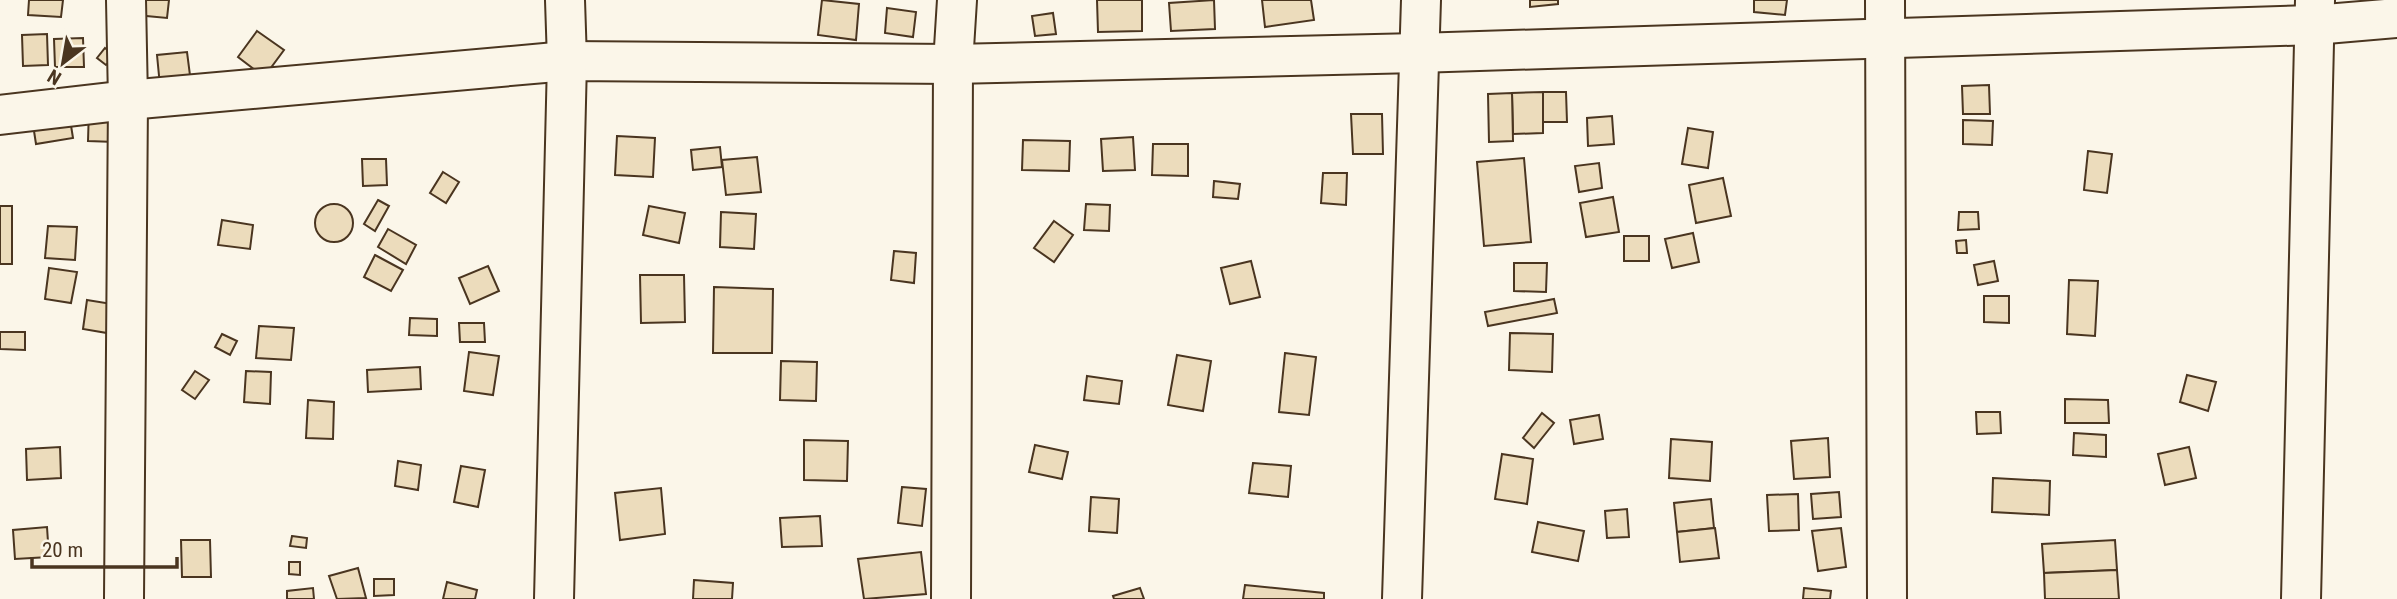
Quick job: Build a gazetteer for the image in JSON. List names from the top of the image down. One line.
{"scale_bar":"20 m","north":"bottom left"}
